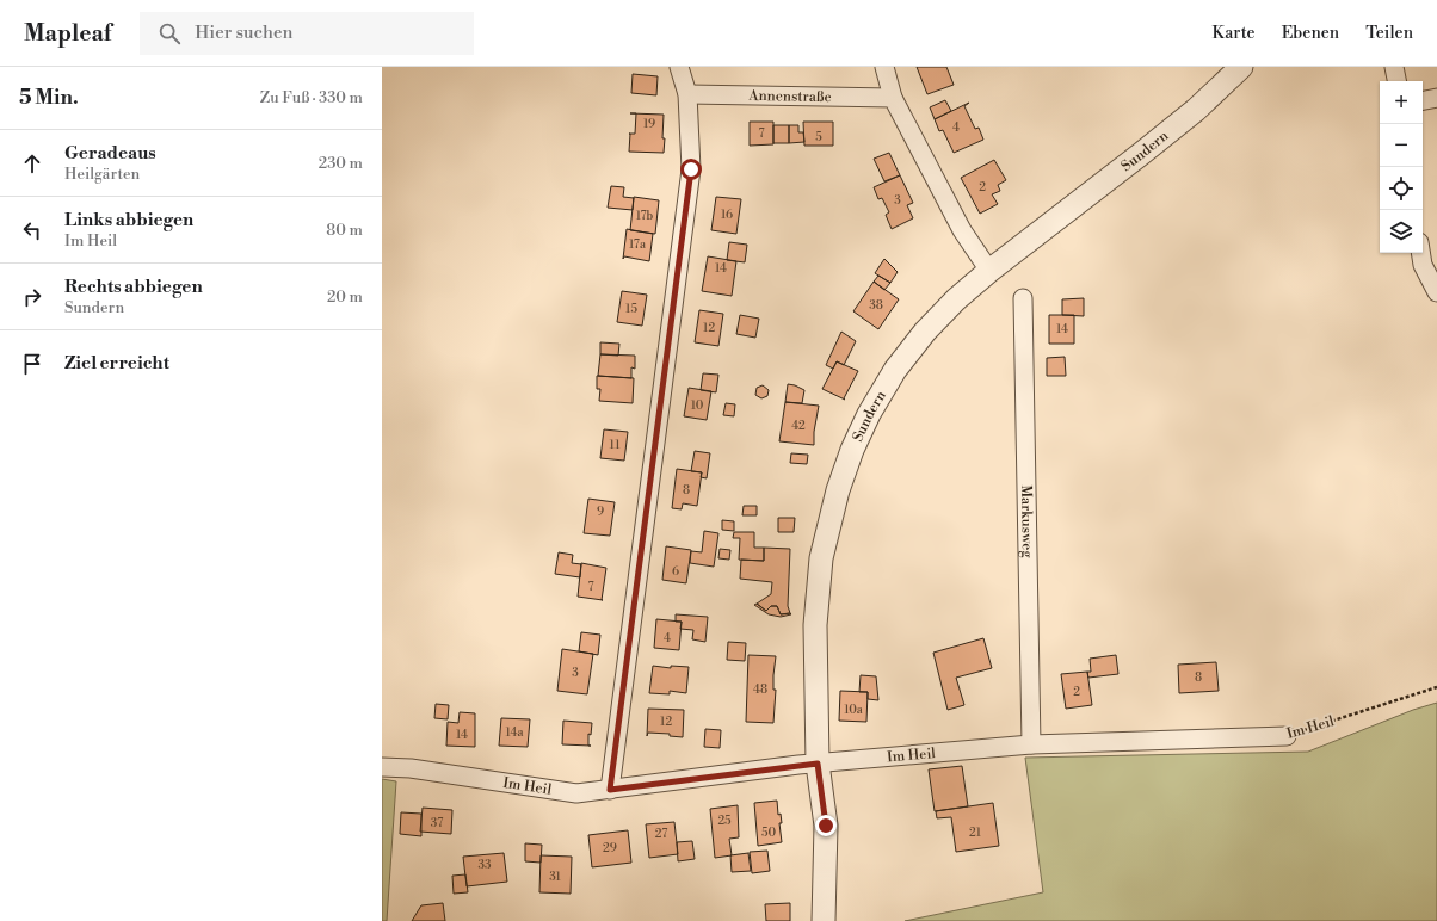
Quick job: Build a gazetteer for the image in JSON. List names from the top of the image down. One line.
{"streets":{"street":["Annenstraße","Sundern","Markusweg","Im Heil"]},"crossings":[["Sundern","Im Heil"],["Markusweg","Im Heil"]],"house_numbers":["19","4","7","5","2","3","16","17b","17a","14","38","15","12","14","10","42","11","8","9","6","7","4","3","8","48","2","10a","12","14a","14","25","37","50","21","27","29","33","31"],"page":{"header":"Mapleaf","search":"Hier suchen","nav":["Karte","Ebenen","Teilen"],"heading":["5 Min.","Zu Fuß · 330 m"],"map_buttons":["+","−"],"list":[["Geradeaus","Heilgärten","230 m"],["Links abbiegen","Im Heil","80 m"],["Rechts abbiegen","Sundern","20 m"],"Ziel erreicht"]}}
